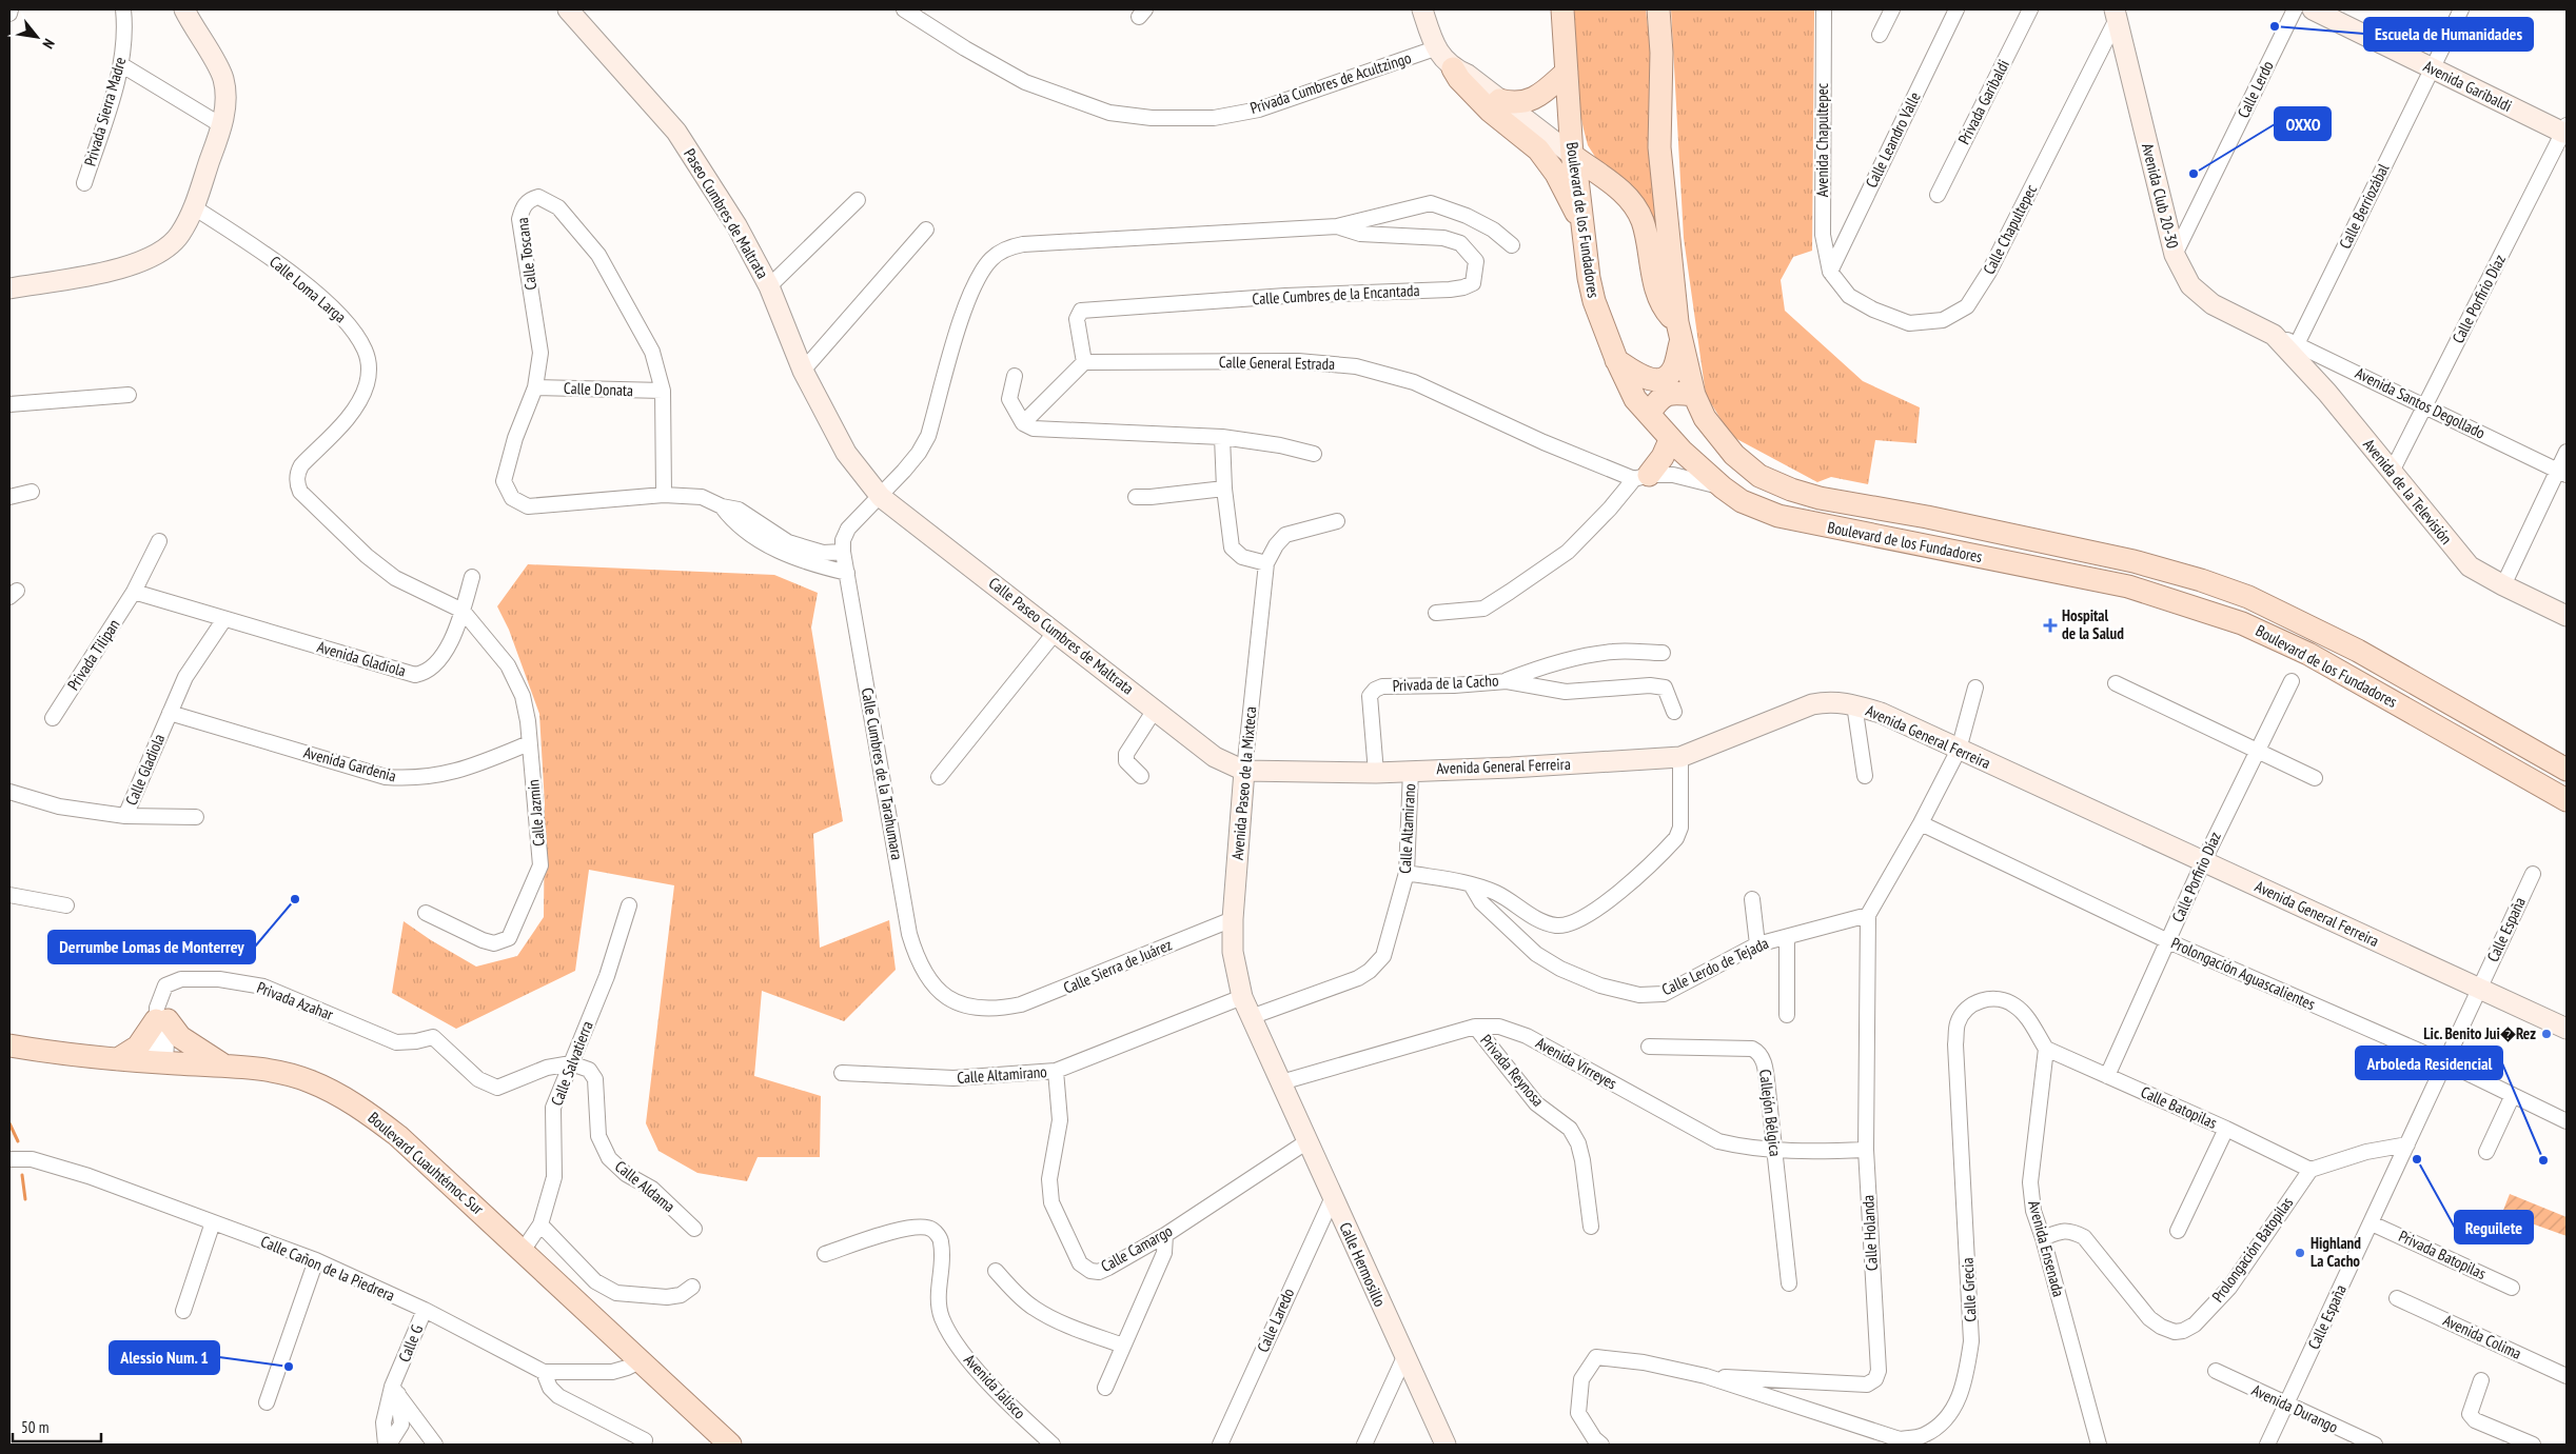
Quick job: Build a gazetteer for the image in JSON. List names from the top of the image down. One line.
{"streets":{"main road":["Boulevard de los Fundadores","Boulevard Cuauhtémoc Sur"],"street":["Privada Cumbres de Acultzingo","Avenida Garibaldi","Calle Lerdo","Privada Garibaldi","Privada Sierra Madre","Avenida Chapultepec","Calle Leandro Valle","Avenida Club 20-30","Calle Berriozábal","Paseo Cumbres de Maltrata","Calle Chapultepec","Calle Toscana","Calle Loma Larga","Calle Cumbres de la Encantada","Calle Porfirio Díaz","Calle General Estrada","Calle Donata","Avenida Santos Degollado","Avenida de la Televisión","Calle Paseo Cumbres de Maltrata","Privada Tilipan","Avenida Gladiola","Privada de la Cacho","Avenida General Ferreira","Avenida Gardenia","Calle Gladiola","Calle Cumbres de la Tarahumara","Avenida Paseo de la Mixteca","Calle Jazmín","Calle Altamirano","Calle España","Calle Sierra de Juárez","Calle Lerdo de Tejada","Prolongación Aguascalientes","Privada Azahar","Calle Salvatierra","Avenida Virreyes","Privada Reynosa","Calle Batopilas","Callejón Bélgica","Calle Aldama","Calle Holanda","Calle Camargo","Avenida Ensenada","Prolongación Batopilas","Privada Batopilas","Calle Hermosillo","Calle Cañon de la Piedrera","Calle Grecia","Calle Laredo","Avenida Colima","Calle G","Avenida Jalisco","Avenida Durango"]},"crossings":[["Avenida Garibaldi","Calle Berriozábal"],["Avenida Garibaldi","Calle Porfirio Díaz"],["Calle Lerdo","Avenida Club 20-30"],["Avenida Chapultepec","Calle Leandro Valle"],["Avenida Chapultepec","Calle Chapultepec"],["Calle Leandro Valle","Calle Chapultepec"],["Avenida Club 20-30","Calle Chapultepec"],["Avenida Club 20-30","Avenida Santos Degollado"],["Avenida Club 20-30","Avenida de la Televisión"],["Calle Berriozábal","Avenida Santos Degollado"],["Paseo Cumbres de Maltrata","Calle Cumbres de la Encantada"],["Paseo Cumbres de Maltrata","Calle Paseo Cumbres de Maltrata"],["Paseo Cumbres de Maltrata","Calle Cumbres de la Tarahumara"],["Boulevard de los Fundadores","Calle General Estrada"],["Calle Toscana","Calle Donata"],["Calle Toscana","Calle Cumbres de la Tarahumara"],["Calle Loma Larga","Avenida Gladiola"],["Calle Loma Larga","Calle Jazmín"],["Calle Cumbres de la Encantada","Calle General Estrada"],["Calle Cumbres de la Encantada","Calle Paseo Cumbres de Maltrata"],["Calle Cumbres de la Encantada","Calle Cumbres de la Tarahumara"],["Calle Porfirio Díaz","Avenida Santos Degollado"],["Calle Porfirio Díaz","Avenida de la Televisión"],["Calle Porfirio Díaz","Avenida General Ferreira"],["Calle Porfirio Díaz","Prolongación Aguascalientes"],["Calle Porfirio Díaz","Calle Batopilas"],["Avenida Santos Degollado","Avenida de la Televisión"],["Calle Paseo Cumbres de Maltrata","Avenida General Ferreira"],["Calle Paseo Cumbres de Maltrata","Calle Cumbres de la Tarahumara"],["Calle Paseo Cumbres de Maltrata","Avenida Paseo de la Mixteca"],["Avenida Gladiola","Calle Gladiola"],["Avenida Gladiola","Calle Jazmín"],["Privada de la Cacho","Avenida General Ferreira"],["Avenida General Ferreira","Avenida Paseo de la Mixteca"],["Avenida General Ferreira","Calle Altamirano"],["Avenida General Ferreira","Calle España"],["Avenida Gardenia","Calle Gladiola"],["Avenida Gardenia","Calle Jazmín"],["Calle Cumbres de la Tarahumara","Calle Sierra de Juárez"],["Avenida Paseo de la Mixteca","Calle Altamirano"],["Avenida Paseo de la Mixteca","Calle Sierra de Juárez"],["Avenida Paseo de la Mixteca","Avenida Virreyes"],["Avenida Paseo de la Mixteca","Calle Hermosillo"],["Calle Altamirano","Calle Camargo"],["Calle España","Prolongación Aguascalientes"],["Calle España","Privada Batopilas"],["Calle España","Avenida Durango"],["Calle Lerdo de Tejada","Calle Holanda"],["Privada Azahar","Calle Salvatierra"],["Privada Azahar","Boulevard Cuauhtémoc Sur"],["Privada Azahar","Calle Aldama"],["Calle Salvatierra","Boulevard Cuauhtémoc Sur"],["Calle Salvatierra","Calle Aldama"],["Avenida Virreyes","Privada Reynosa"],["Avenida Virreyes","Callejón Bélgica"],["Avenida Virreyes","Calle Holanda"],["Avenida Virreyes","Calle Hermosillo"],["Calle Batopilas","Avenida Ensenada"],["Calle Batopilas","Prolongación Batopilas"],["Calle Batopilas","Calle Grecia"],["Boulevard Cuauhtémoc Sur","Calle Cañon de la Piedrera"],["Calle Holanda","Calle Grecia"],["Calle Camargo","Calle Hermosillo"],["Avenida Ensenada","Prolongación Batopilas"],["Avenida Ensenada","Calle Grecia"],["Calle Hermosillo","Calle Laredo"],["Calle Cañon de la Piedrera","Calle G"]],"places":{"other":["Escuela de Humanidades","OXXO","Derrumbe Lomas de Monterrey","Lic. Benito Jui�Rez","Reguilete","Arboleda Residencial","Highland La Cacho","Alessio Num. 1"],"health":["Hospital de la Salud"]},"scale_bar":"50 m","north":"bottom right"}
